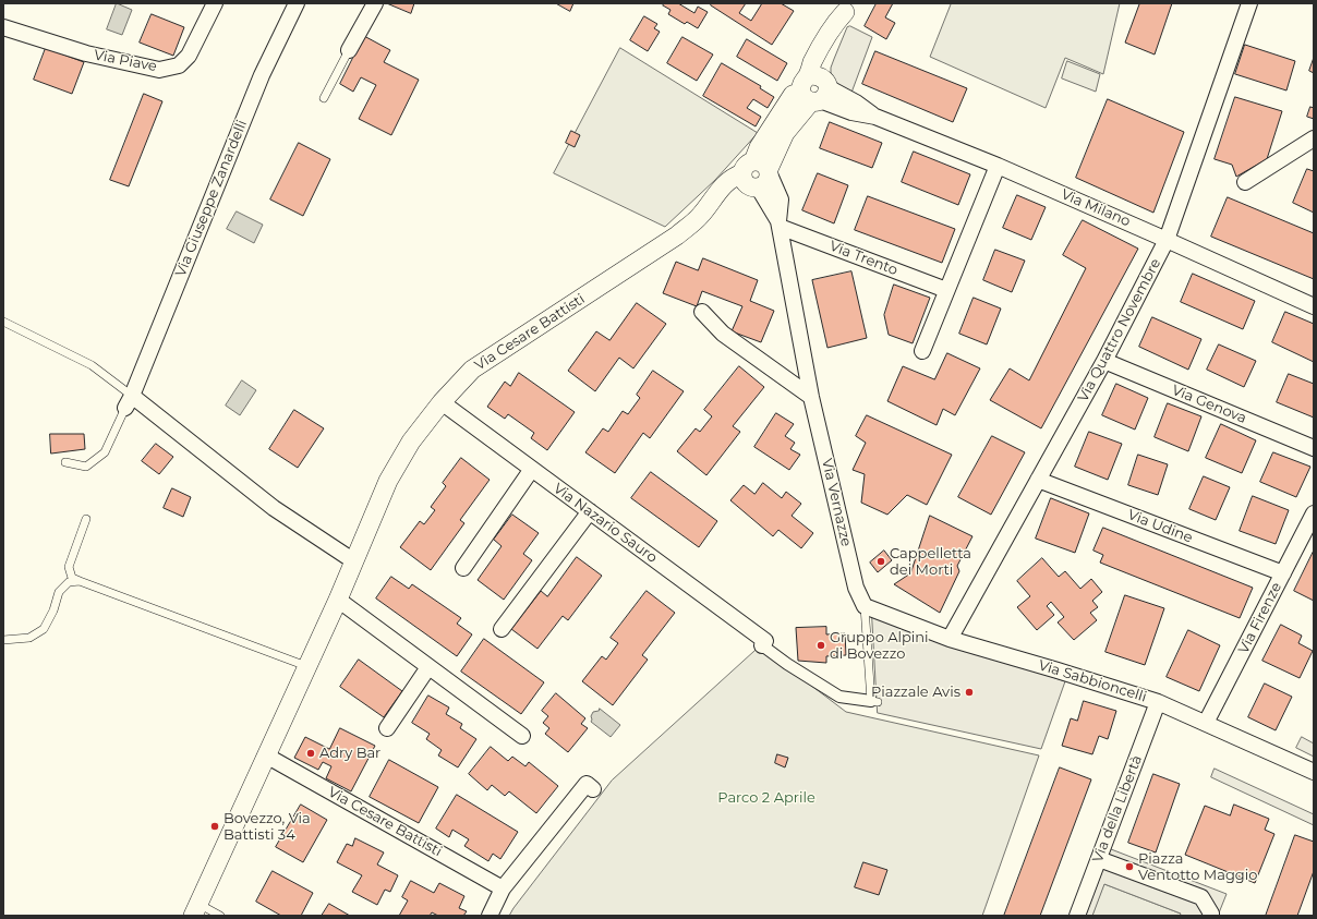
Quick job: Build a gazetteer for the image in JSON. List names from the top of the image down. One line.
{"streets":{"street":["Via Piave","Via Giuseppe Zanardelli","Via Milano","Via Trento","Via Quattro Novembre","Via Cesare Battisti","Via Genova","Via Vernazze","Via Nazario Sauro","Via Udine","Via Firenze","Via Sabbioncelli","Via della Libertà"]},"crossings":[["Via Milano","Via Quattro Novembre"],["Via Trento","Via Vernazze"],["Via Quattro Novembre","Via Genova"],["Via Quattro Novembre","Via Udine"],["Via Quattro Novembre","Via Sabbioncelli"],["Via Cesare Battisti","Via Vernazze"],["Via Cesare Battisti","Via Nazario Sauro"],["Via Vernazze","Via Sabbioncelli"],["Via Udine","Via Firenze"],["Via Firenze","Via Sabbioncelli"],["Via Sabbioncelli","Via della Libertà"]],"parks":["Parco 2 Aprile"],"places":["Cappelletta dei Morti","Gruppo Alpini di Bovezzo","Piazzale Avis","Adry Bar","Bovezzo, Via Battisti 34","Piazza Ventotto Maggio"]}
